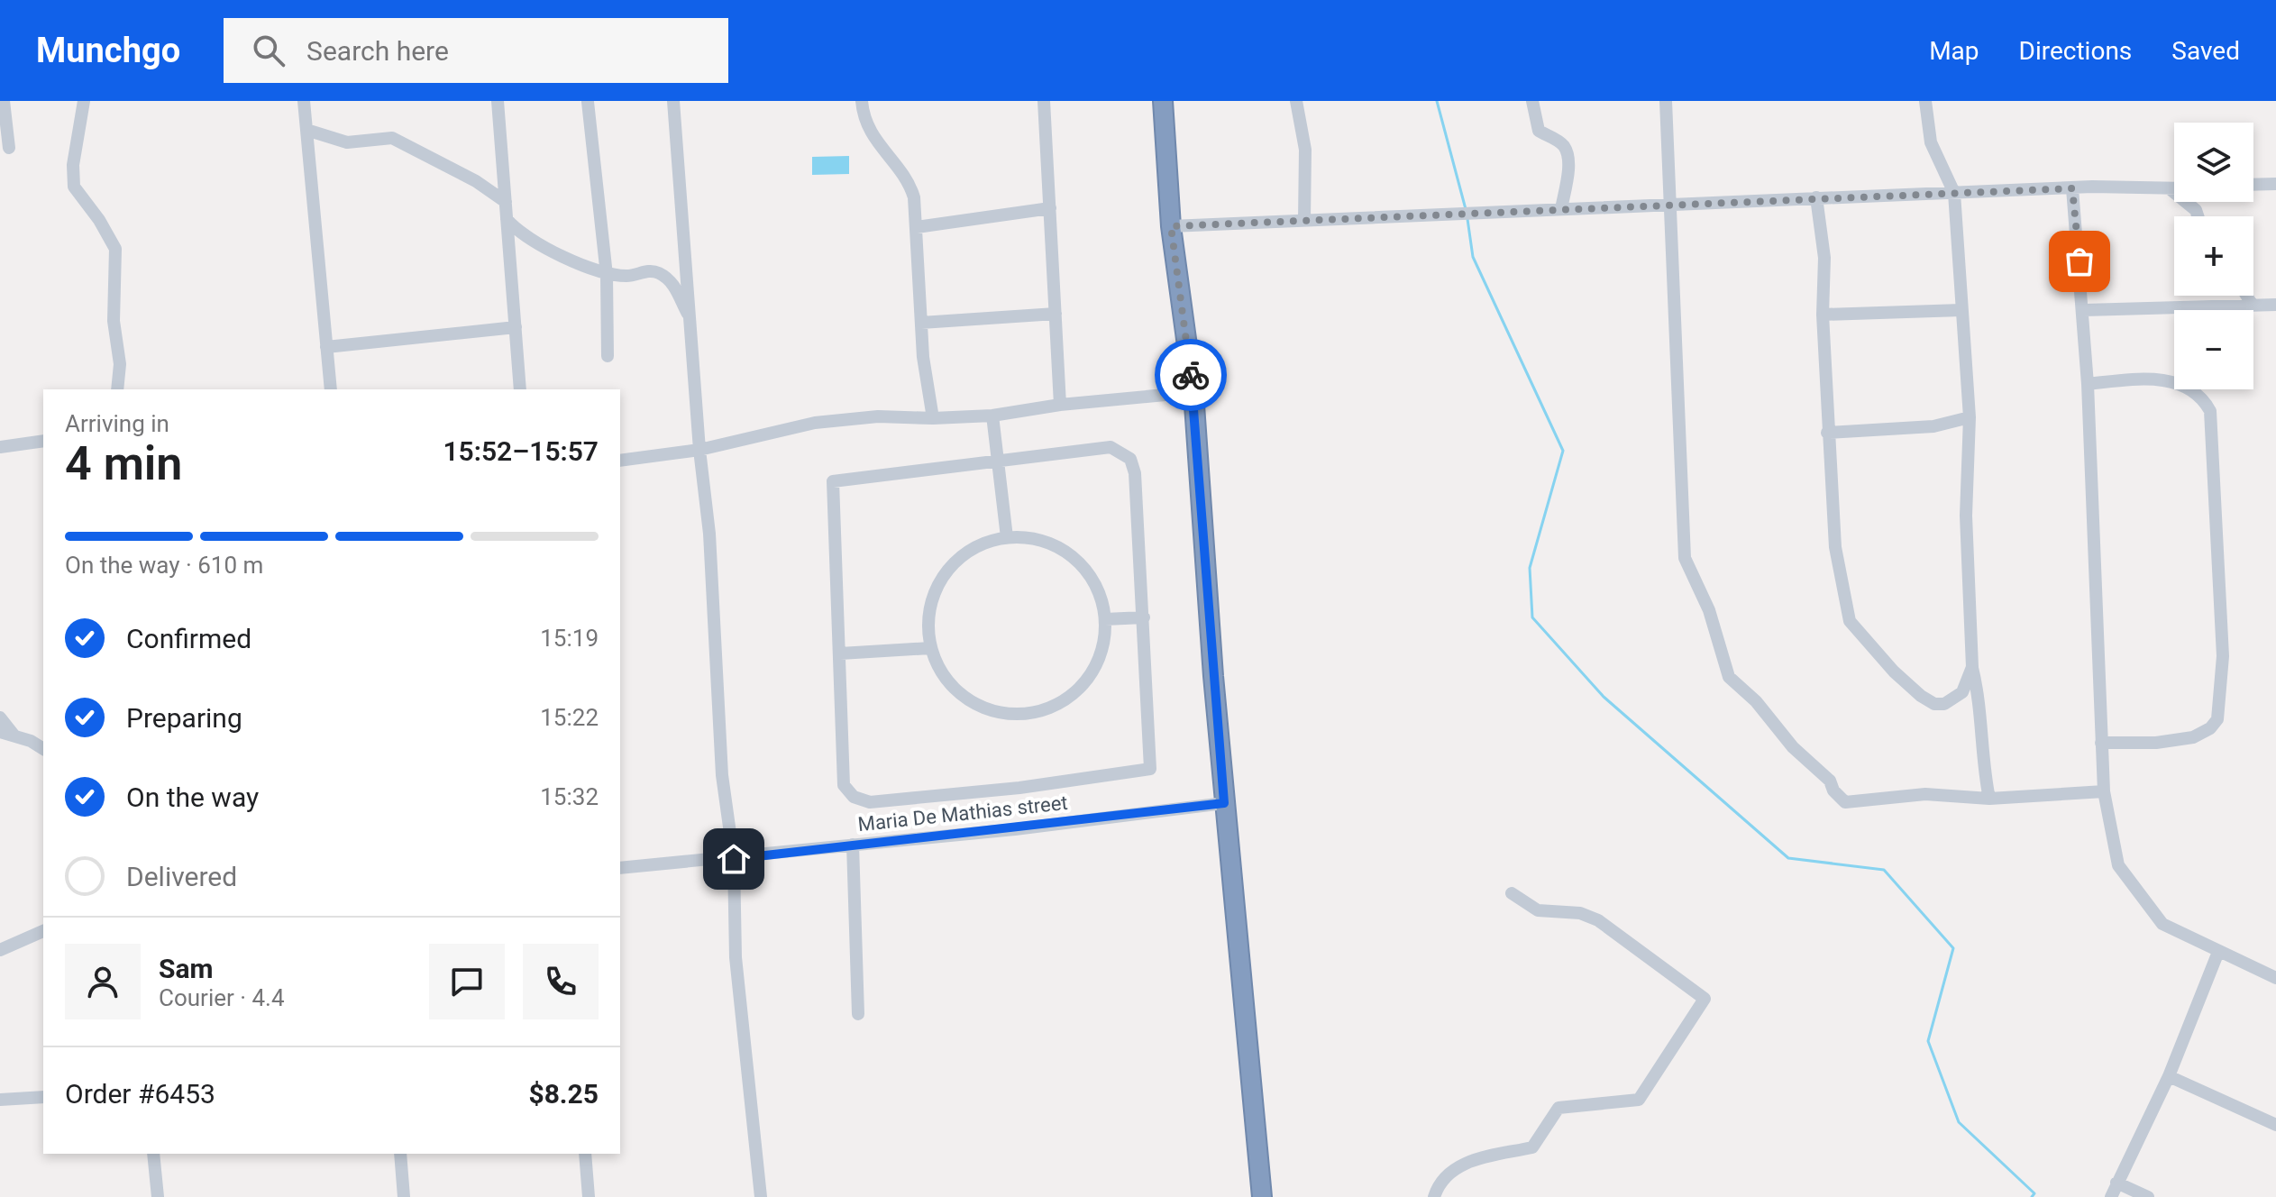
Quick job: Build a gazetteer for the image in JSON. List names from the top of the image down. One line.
{"streets":{"street":["Maria De Mathias street"]},"page":{"header":"Munchgo","search":"Search here","nav":["Map","Directions","Saved"],"map_buttons":["+","−"],"heading":["4 min","Arriving in","15:52–15:57"],"panel":["Sam","Courier · 4.4","Order #6453","$8.25"],"bar":"On the way · 610 m","list":[["Confirmed","15:19"],["Preparing","15:22"],["On the way","15:32"],"Delivered"]}}
